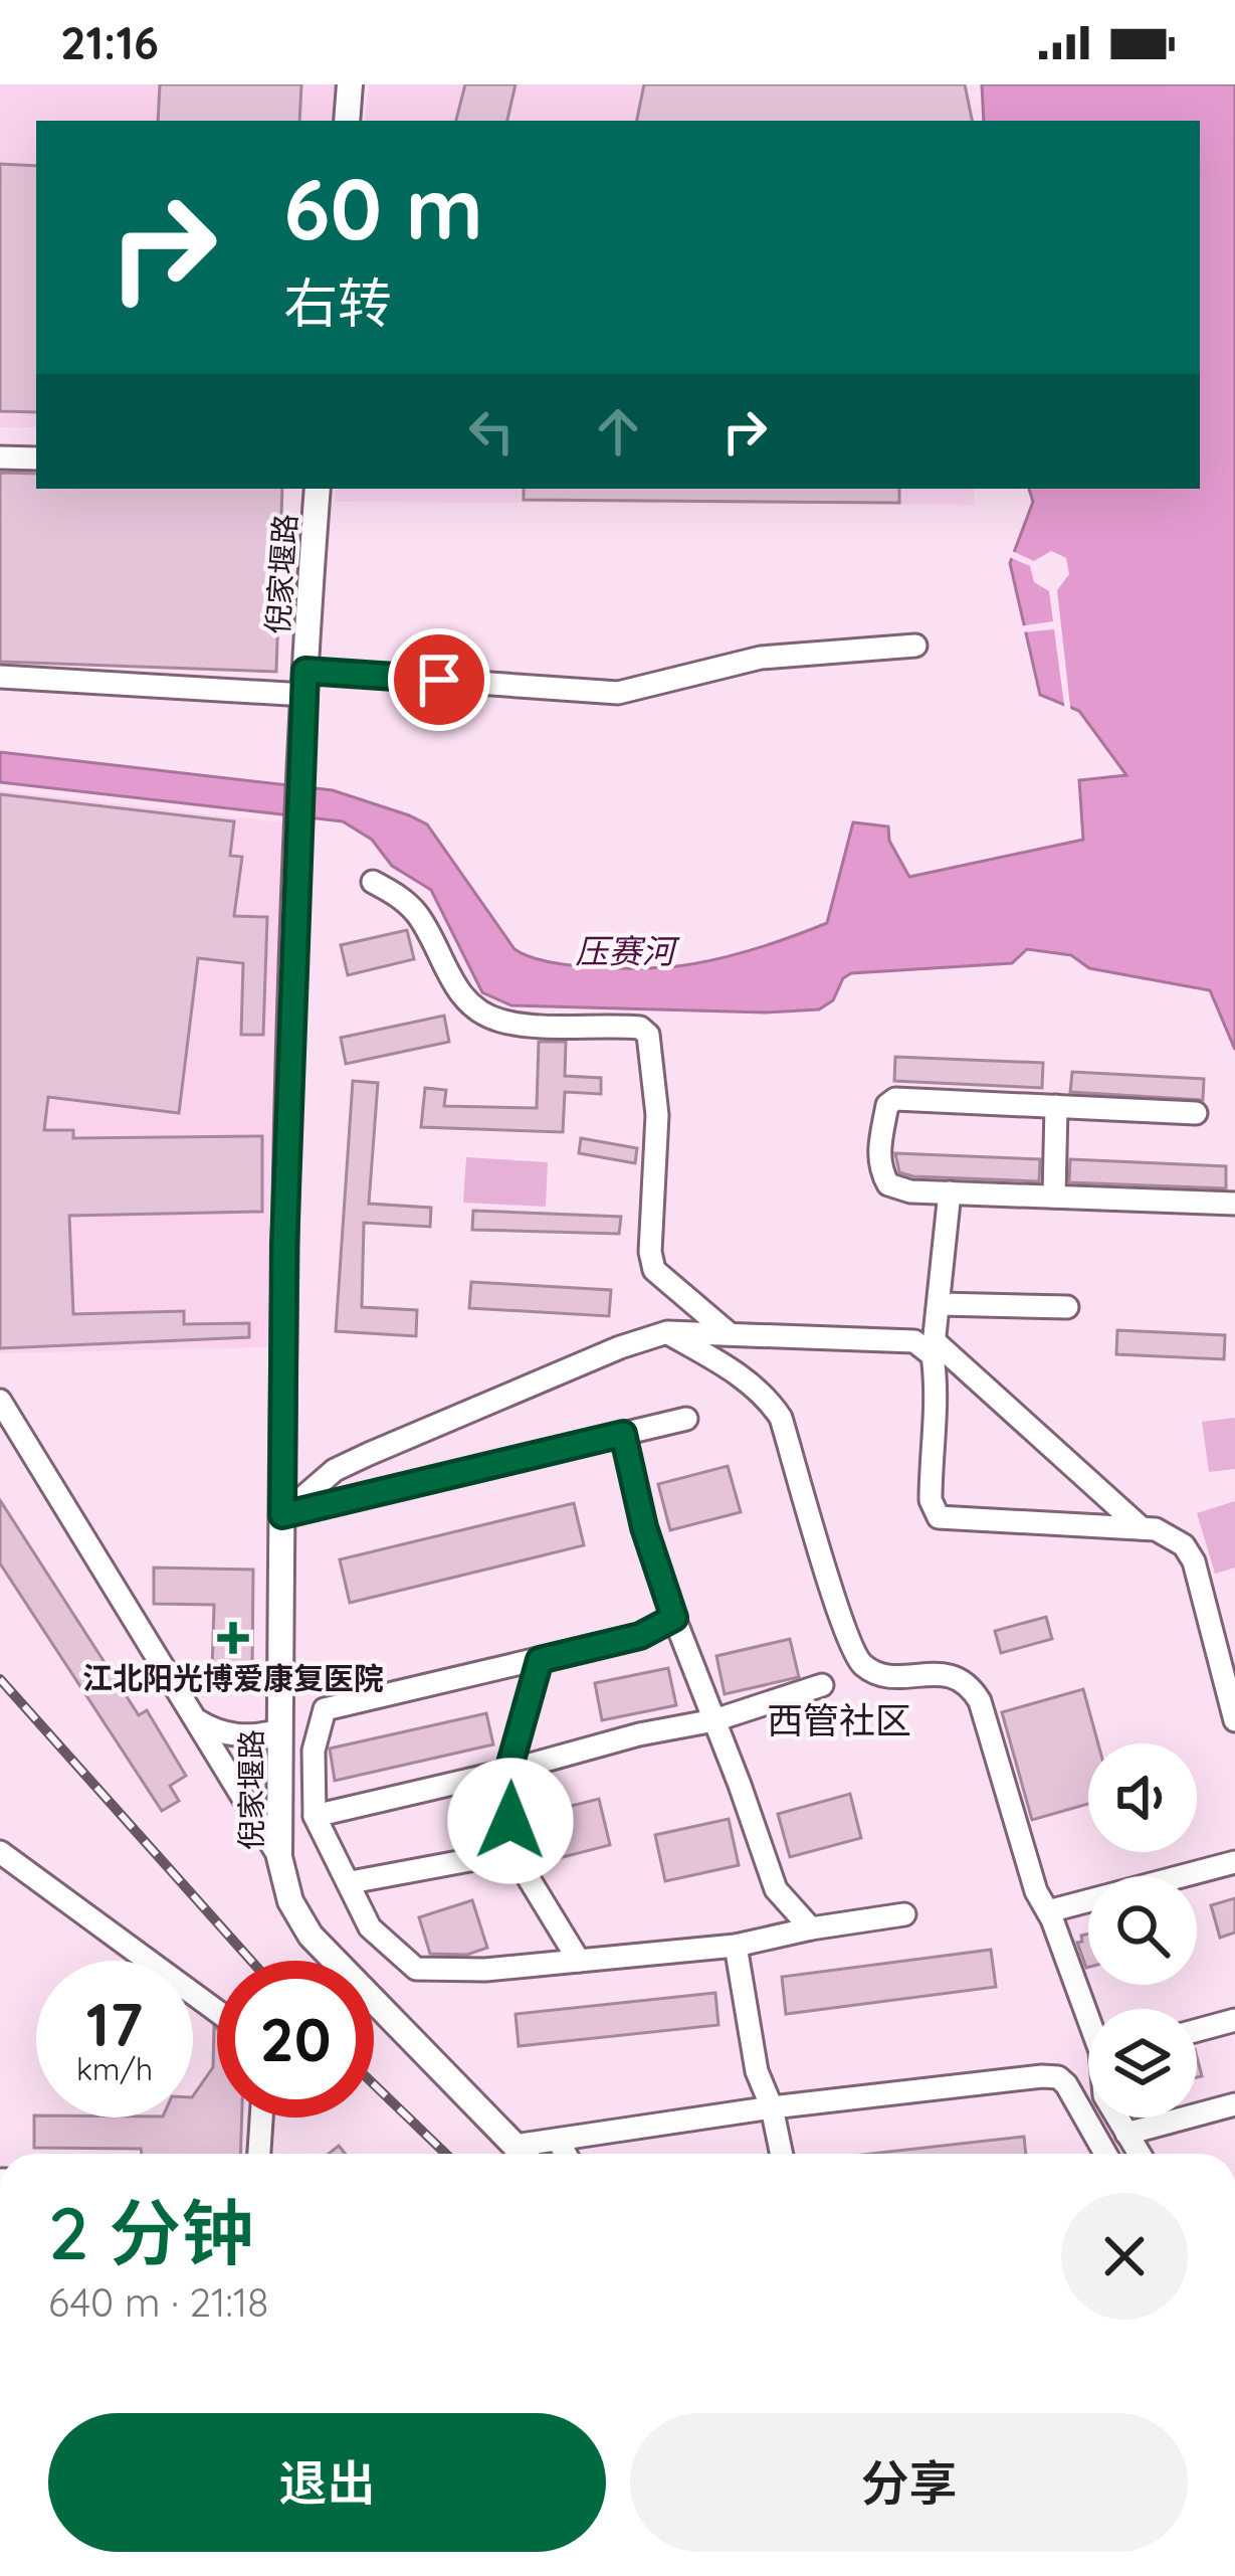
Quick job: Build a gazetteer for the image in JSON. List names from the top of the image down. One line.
{"streets":{"main road":["倪家堰路"]},"districts":["西管社区"],"water":["压赛河"],"places":{"health":["江北阳光博爱康复医院"]},"page":{"status":"21:16","turn":["60 m","右转"],"speed":"17 km/h","limit":"20","heading":["2 分钟","640 m · 21:18"],"buttons":["退出","分享"]}}
